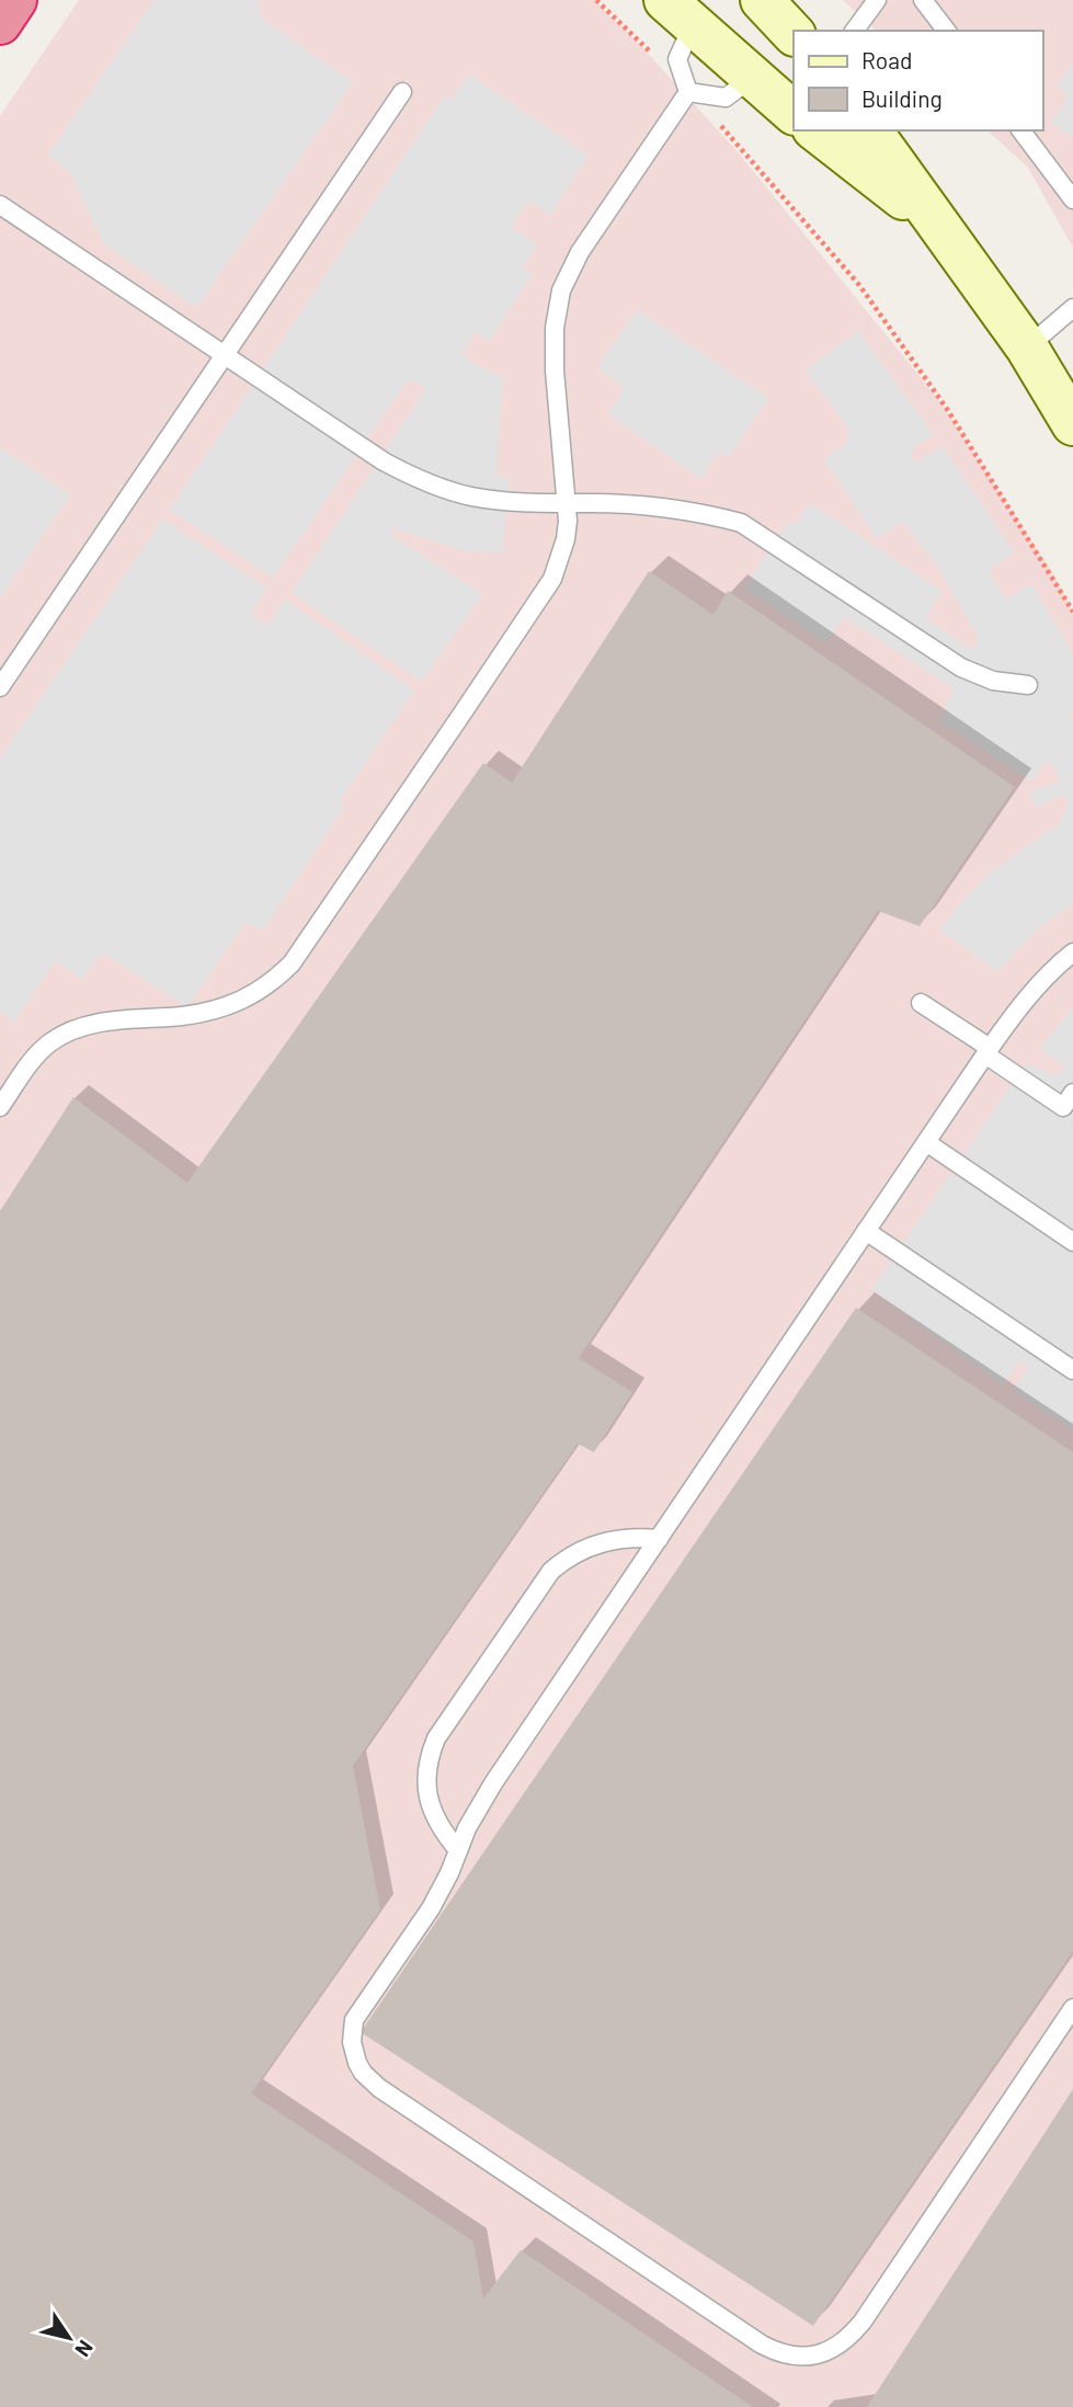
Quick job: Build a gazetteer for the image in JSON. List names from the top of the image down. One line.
{"legend":["Road","Building"],"north":"bottom right"}
